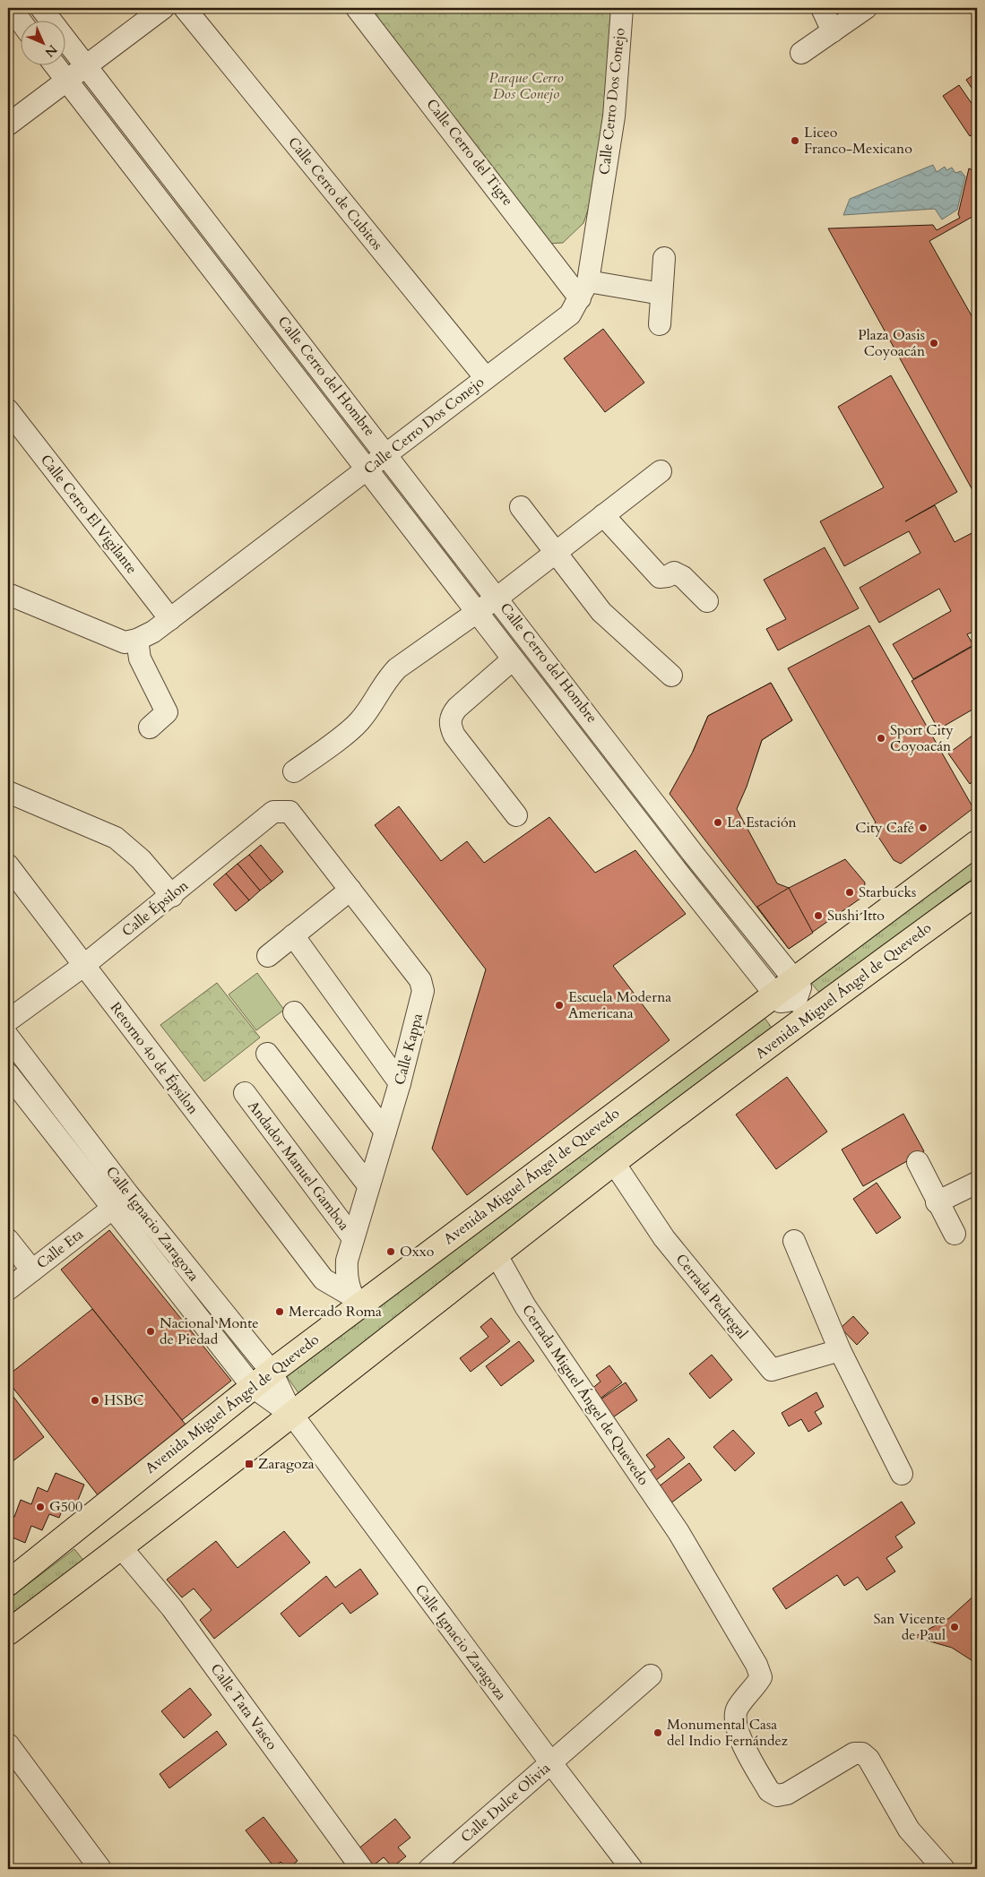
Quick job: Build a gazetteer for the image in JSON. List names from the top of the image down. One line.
{"streets":{"main road":["Avenida Miguel Ángel de Quevedo"],"street":["Calle Cerro Dos Conejo","Calle Cerro del Tigre","Calle Cerro de Cubitos","Calle Cerro del Hombre","Calle Cerro El Vigilante","Calle Épsilon","Calle Kappa","Retorno 4o de Épsilon","Andador Manuel Gamboa","Calle Ignacio Zaragoza","Calle Eta","Cerrada Pedregal","Cerrada Miguel Ángel de Quevedo","Calle Tata Vasco","Calle Dulce Olivia"]},"crossings":[["Calle Cerro Dos Conejo","Calle Cerro del Tigre"],["Calle Cerro Dos Conejo","Calle Cerro de Cubitos"],["Calle Cerro Dos Conejo","Calle Cerro del Hombre"],["Calle Cerro Dos Conejo","Calle Cerro El Vigilante"],["Calle Cerro del Hombre","Avenida Miguel Ángel de Quevedo"],["Calle Épsilon","Calle Kappa"],["Calle Épsilon","Retorno 4o de Épsilon"],["Avenida Miguel Ángel de Quevedo","Calle Kappa"],["Avenida Miguel Ángel de Quevedo","Retorno 4o de Épsilon"],["Avenida Miguel Ángel de Quevedo","Calle Ignacio Zaragoza"],["Avenida Miguel Ángel de Quevedo","Cerrada Pedregal"],["Avenida Miguel Ángel de Quevedo","Cerrada Miguel Ángel de Quevedo"],["Avenida Miguel Ángel de Quevedo","Calle Tata Vasco"],["Calle Kappa","Retorno 4o de Épsilon"],["Calle Kappa","Andador Manuel Gamboa"],["Calle Ignacio Zaragoza","Calle Eta"],["Calle Ignacio Zaragoza","Calle Dulce Olivia"]],"parks":["Parque Cerro Dos Conejo"],"places":{"other":["Liceo Franco-Mexicano","Plaza Oasis Coyoacán","Sport City Coyoacán","La Estación","City Café","Starbucks","Sushi Itto","Escuela Moderna Americana","Oxxo","Mercado Roma","Nacional Monte de Piedad","HSBC","G500","San Vicente de Paul","Monumental Casa del Indio Fernández"],"transit":["Zaragoza"]},"north":"bottom right"}
